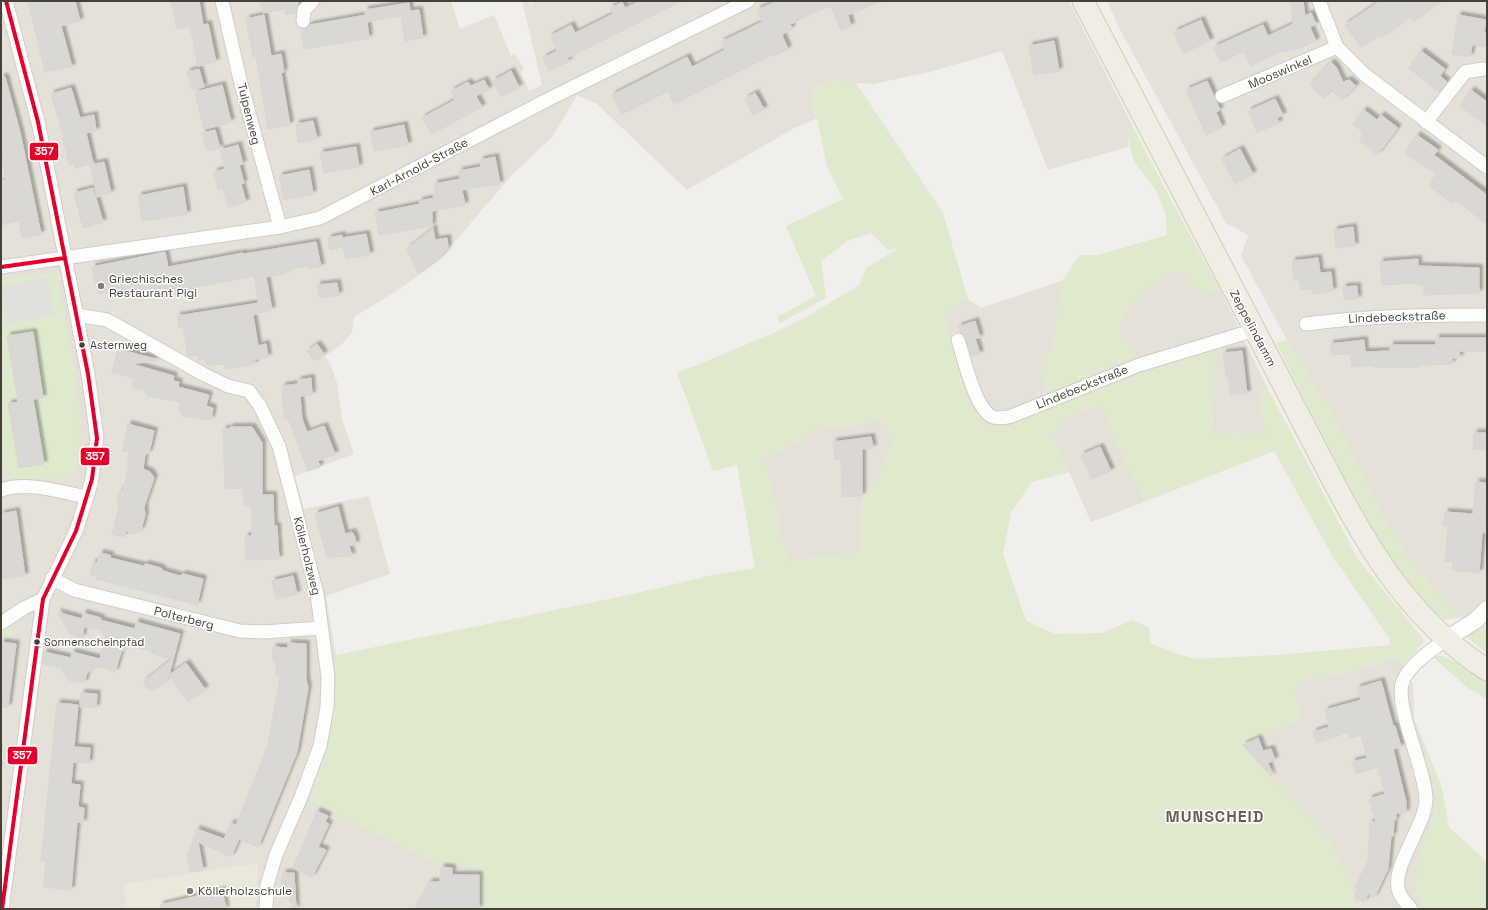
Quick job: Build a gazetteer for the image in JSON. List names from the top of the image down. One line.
{"streets":{"main road":["Zeppelindamm"],"street":["Mooswinkel","Tulpenweg","Karl-Arnold-Straße","Lindebeckstraße","Köllerholzweg","Polterberg"]},"crossings":[["Tulpenweg","Karl-Arnold-Straße"],["Lindebeckstraße","Zeppelindamm"],["Köllerholzweg","Polterberg"]],"districts":["MUNSCHEID"],"places":["Griechisches Restaurant Pigi","Asternweg","Sonnenscheinpfad","Köllerholzschule"],"lines":["transit line 357"]}
